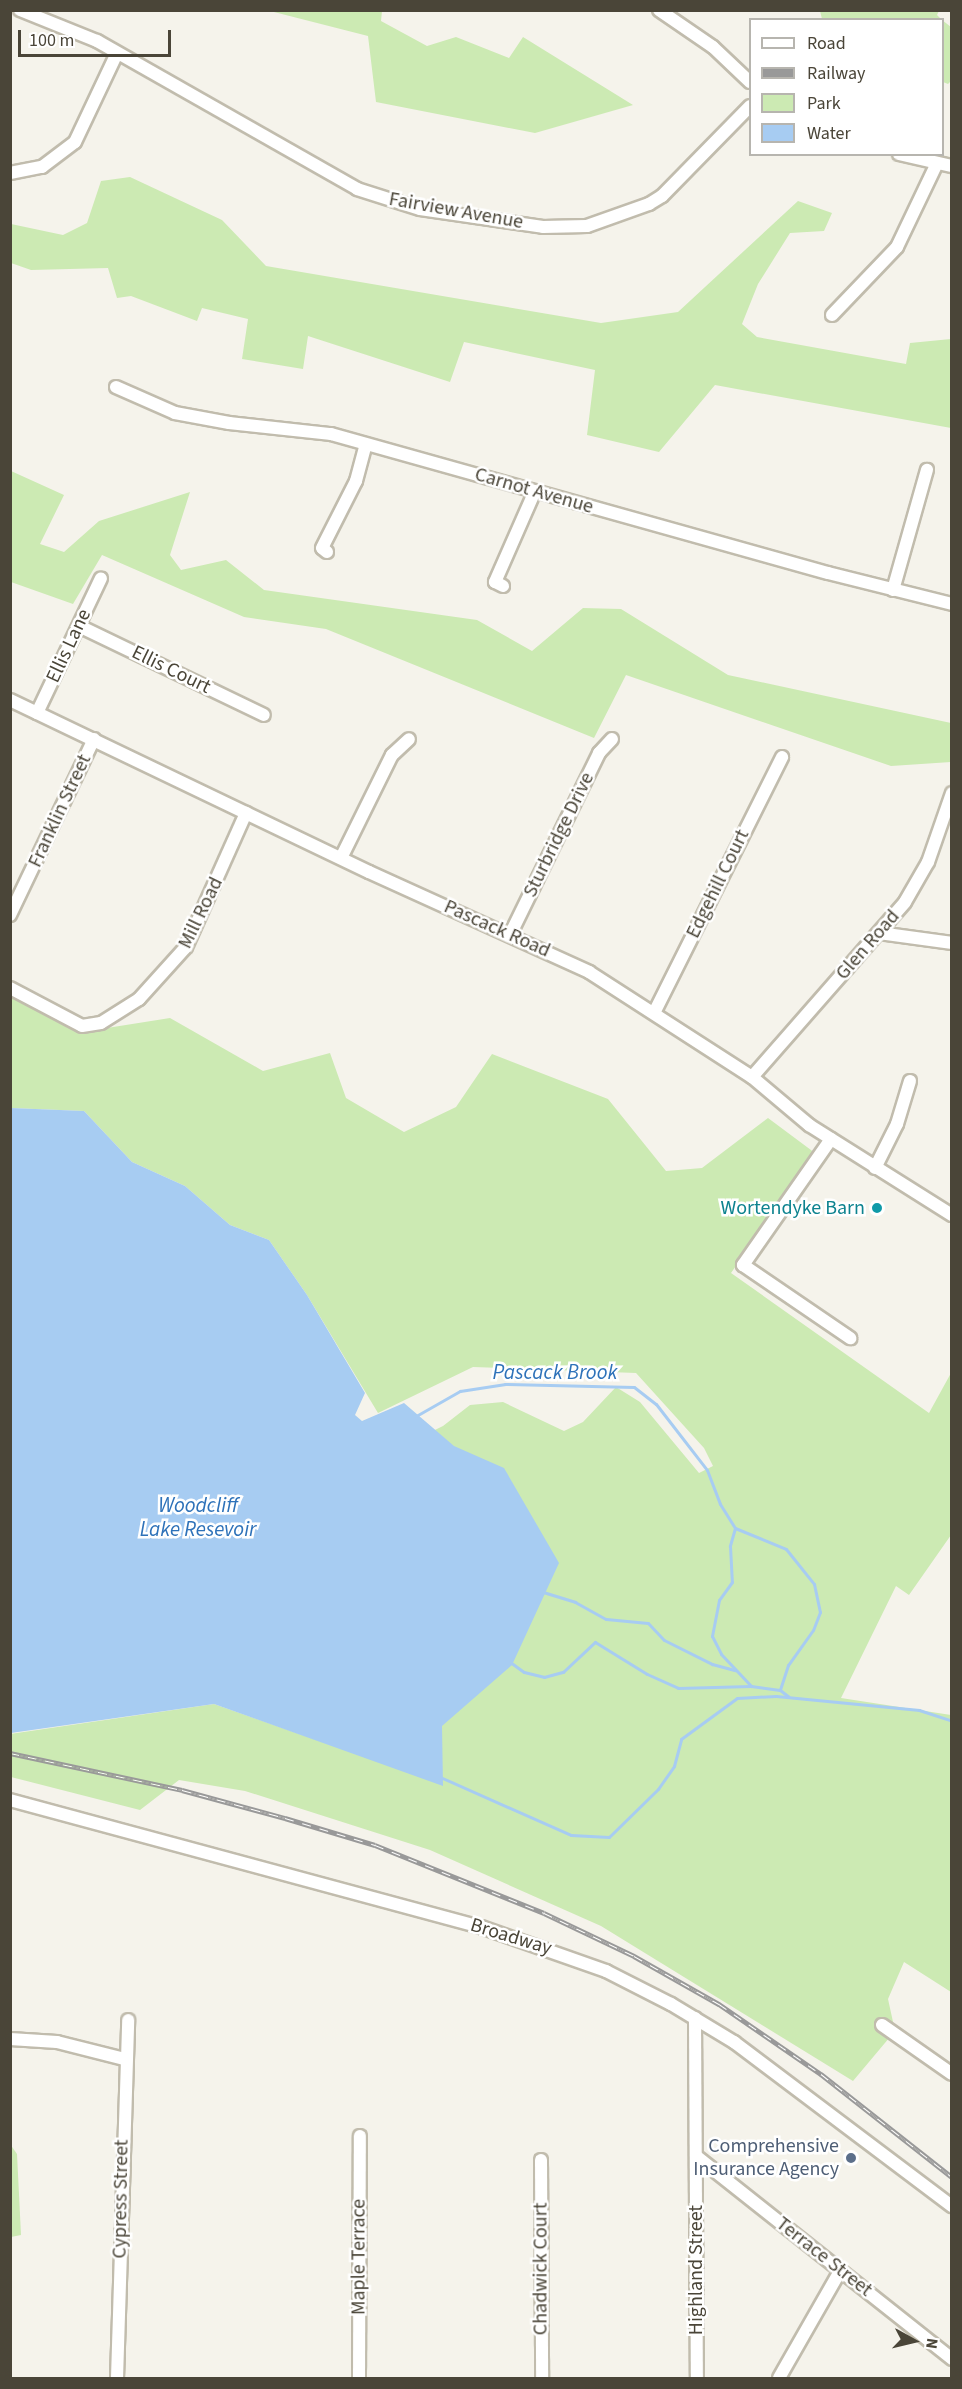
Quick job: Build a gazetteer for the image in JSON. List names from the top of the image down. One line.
{"streets":{"street":["Fairview Avenue","Carnot Avenue","Ellis Lane","Ellis Court","Franklin Street","Sturbridge Drive","Edgehill Court","Mill Road","Pascack Road","Glen Road","Broadway","Cypress Street","Maple Terrace","Terrace Street","Chadwick Court","Highland Street"]},"crossings":[["Ellis Lane","Ellis Court"],["Ellis Lane","Pascack Road"],["Franklin Street","Pascack Road"],["Sturbridge Drive","Pascack Road"],["Edgehill Court","Pascack Road"],["Mill Road","Pascack Road"],["Pascack Road","Glen Road"],["Broadway","Highland Street"],["Terrace Street","Highland Street"]],"water":["Pascack Brook","Woodcliff Lake Resevoir"],"places":["Wortendyke Barn","Comprehensive Insurance Agency"],"legend":["Road","Railway","Park","Water"],"scale_bar":"100 m","north":"right"}
